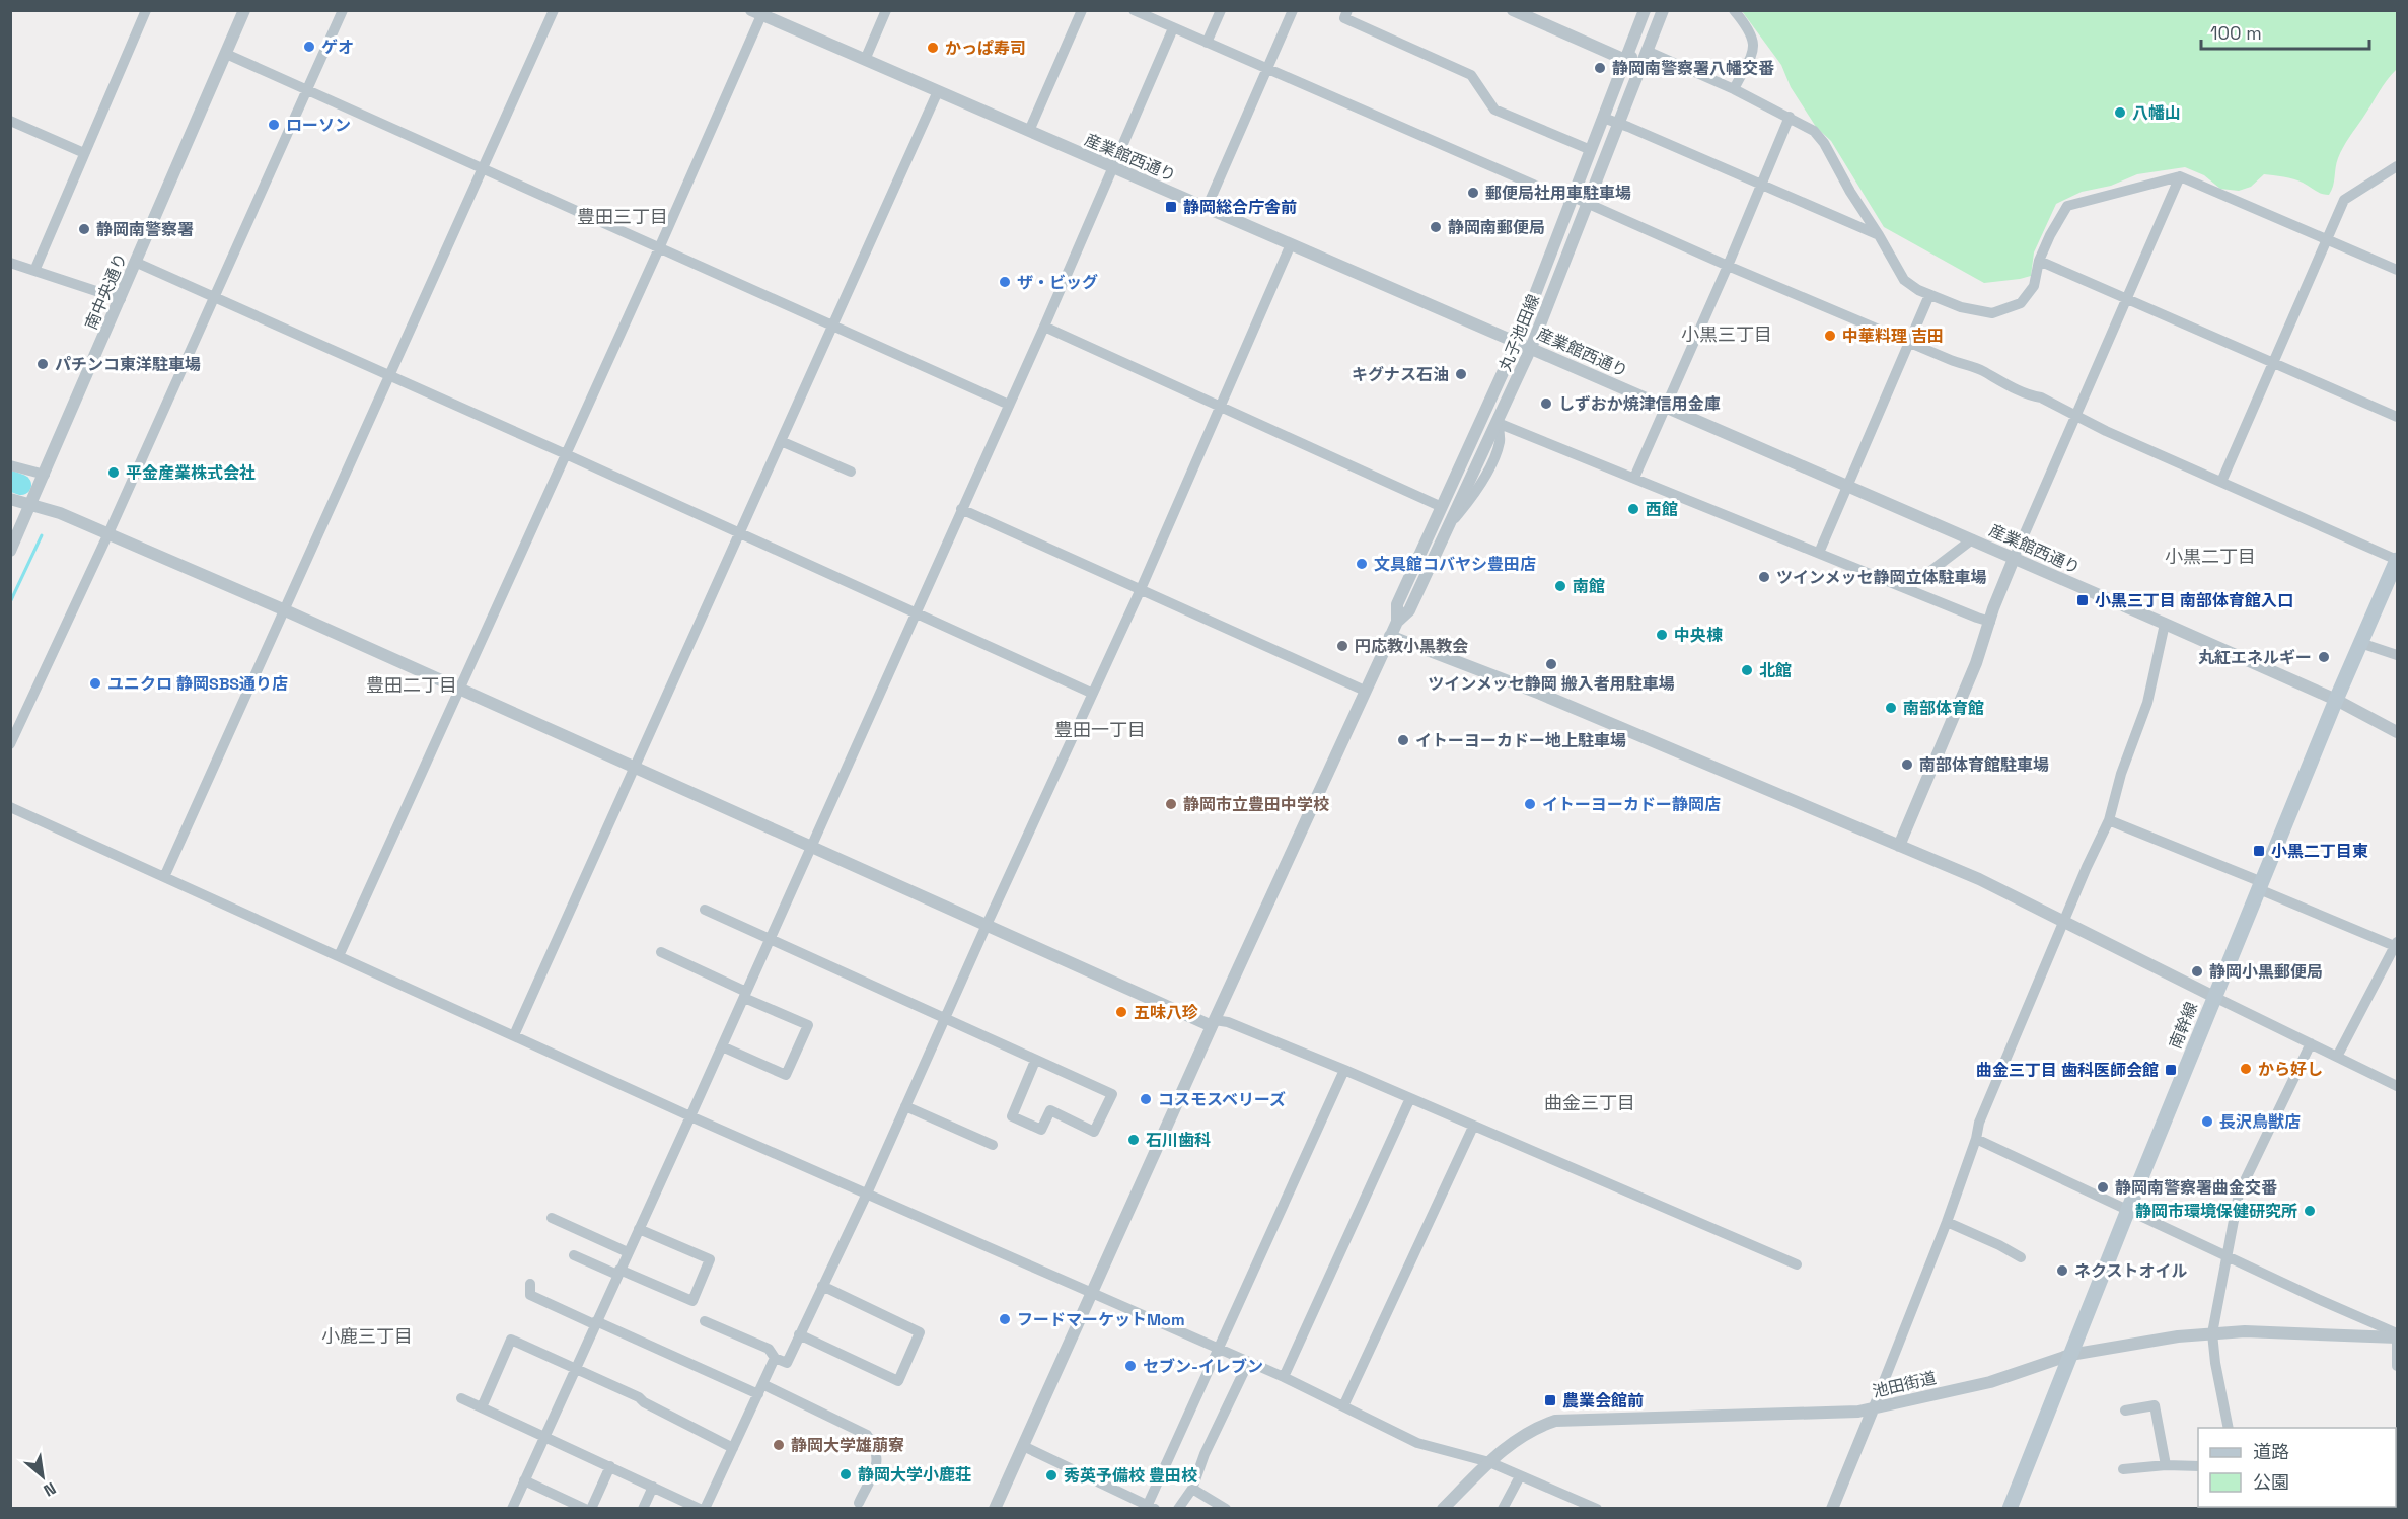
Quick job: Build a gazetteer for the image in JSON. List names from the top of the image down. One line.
{"streets":{"main road":["南幹線"],"street":["産業館西通り","南中央通り","丸子池田線","池田街道"]},"crossings":[["産業館西通り","丸子池田線"],["産業館西通り","南幹線"],["南幹線","池田街道"]],"districts":["豊田三丁目","小黒三丁目","小黒二丁目","豊田二丁目","豊田一丁目","曲金三丁目","小鹿三丁目"],"places":{"other":["ゲオ","かっぱ寿司","静岡南警察署八幡交番","八幡山","ローソン","郵便局社用車駐車場","静岡南郵便局","静岡南警察署","ザ・ビッグ","中華料理 吉田","パチンコ東洋駐車場","キグナス石油","しずおか焼津信用金庫","平金産業株式会社","西館","文具館コバヤシ豊田店","ツインメッセ静岡立体駐車場","南館","中央棟","円応教小黒教会","丸紅エネルギー","ツインメッセ静岡 搬入者用駐車場","北館","ユニクロ 静岡SBS通り店","南部体育館","イトーヨーカドー地上駐車場","南部体育館駐車場","静岡市立豊田中学校","イトーヨーカドー静岡店","静岡小黒郵便局","五味八珍","から好し","コスモスベリーズ","長沢鳥獣店","石川歯科","静岡南警察署曲金交番","静岡市環境保健研究所","ネクストオイル","フードマーケットMom","セブン-イレブン","静岡大学雄萠寮","静岡大学小鹿荘","秀英予備校 豊田校"],"transit":["静岡総合庁舎前","小黒三丁目 南部体育館入口","小黒二丁目東","曲金三丁目 歯科医師会館","農業会館前"]},"legend":["道路","公園"],"scale_bar":"100 m","north":"bottom right"}
